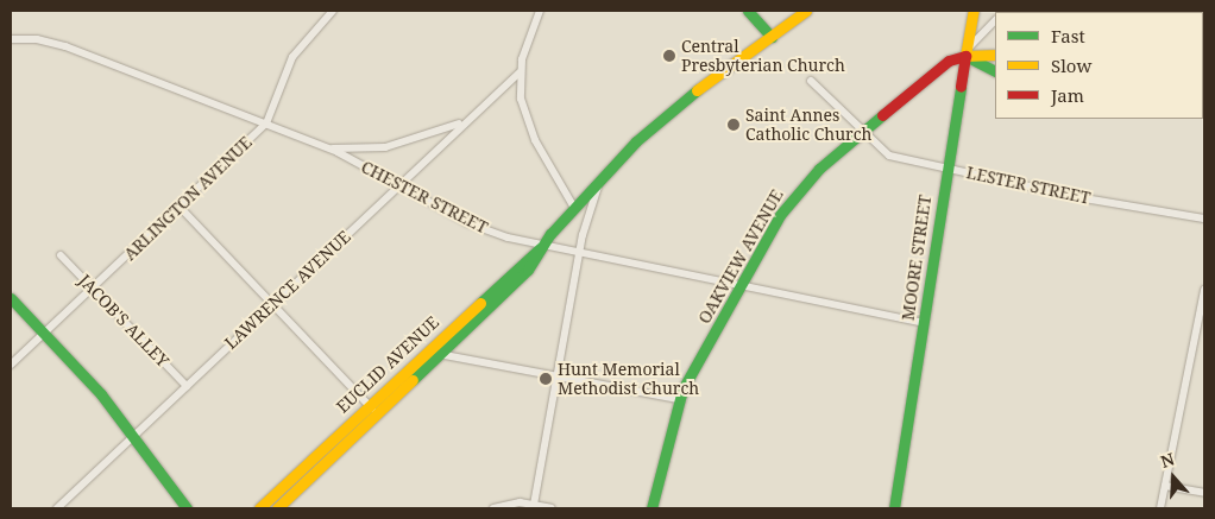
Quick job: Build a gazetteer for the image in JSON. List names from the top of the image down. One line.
{"streets":{"main road":["OAKVIEW AVENUE","MOORE STREET","EUCLID AVENUE"],"street":["LESTER STREET","CHESTER STREET","ARLINGTON AVENUE","LAWRENCE AVENUE","JACOB'S ALLEY"]},"crossings":[["LESTER STREET","OAKVIEW AVENUE"],["LESTER STREET","MOORE STREET"],["CHESTER STREET","ARLINGTON AVENUE"],["CHESTER STREET","OAKVIEW AVENUE"],["CHESTER STREET","MOORE STREET"],["CHESTER STREET","LAWRENCE AVENUE"],["CHESTER STREET","EUCLID AVENUE"],["ARLINGTON AVENUE","JACOB'S ALLEY"],["OAKVIEW AVENUE","MOORE STREET"],["LAWRENCE AVENUE","JACOB'S ALLEY"]],"places":["Central Presbyterian Church","Saint Annes Catholic Church","Hunt Memorial Methodist Church"],"legend":["Fast","Slow","Jam"],"north":"top"}
